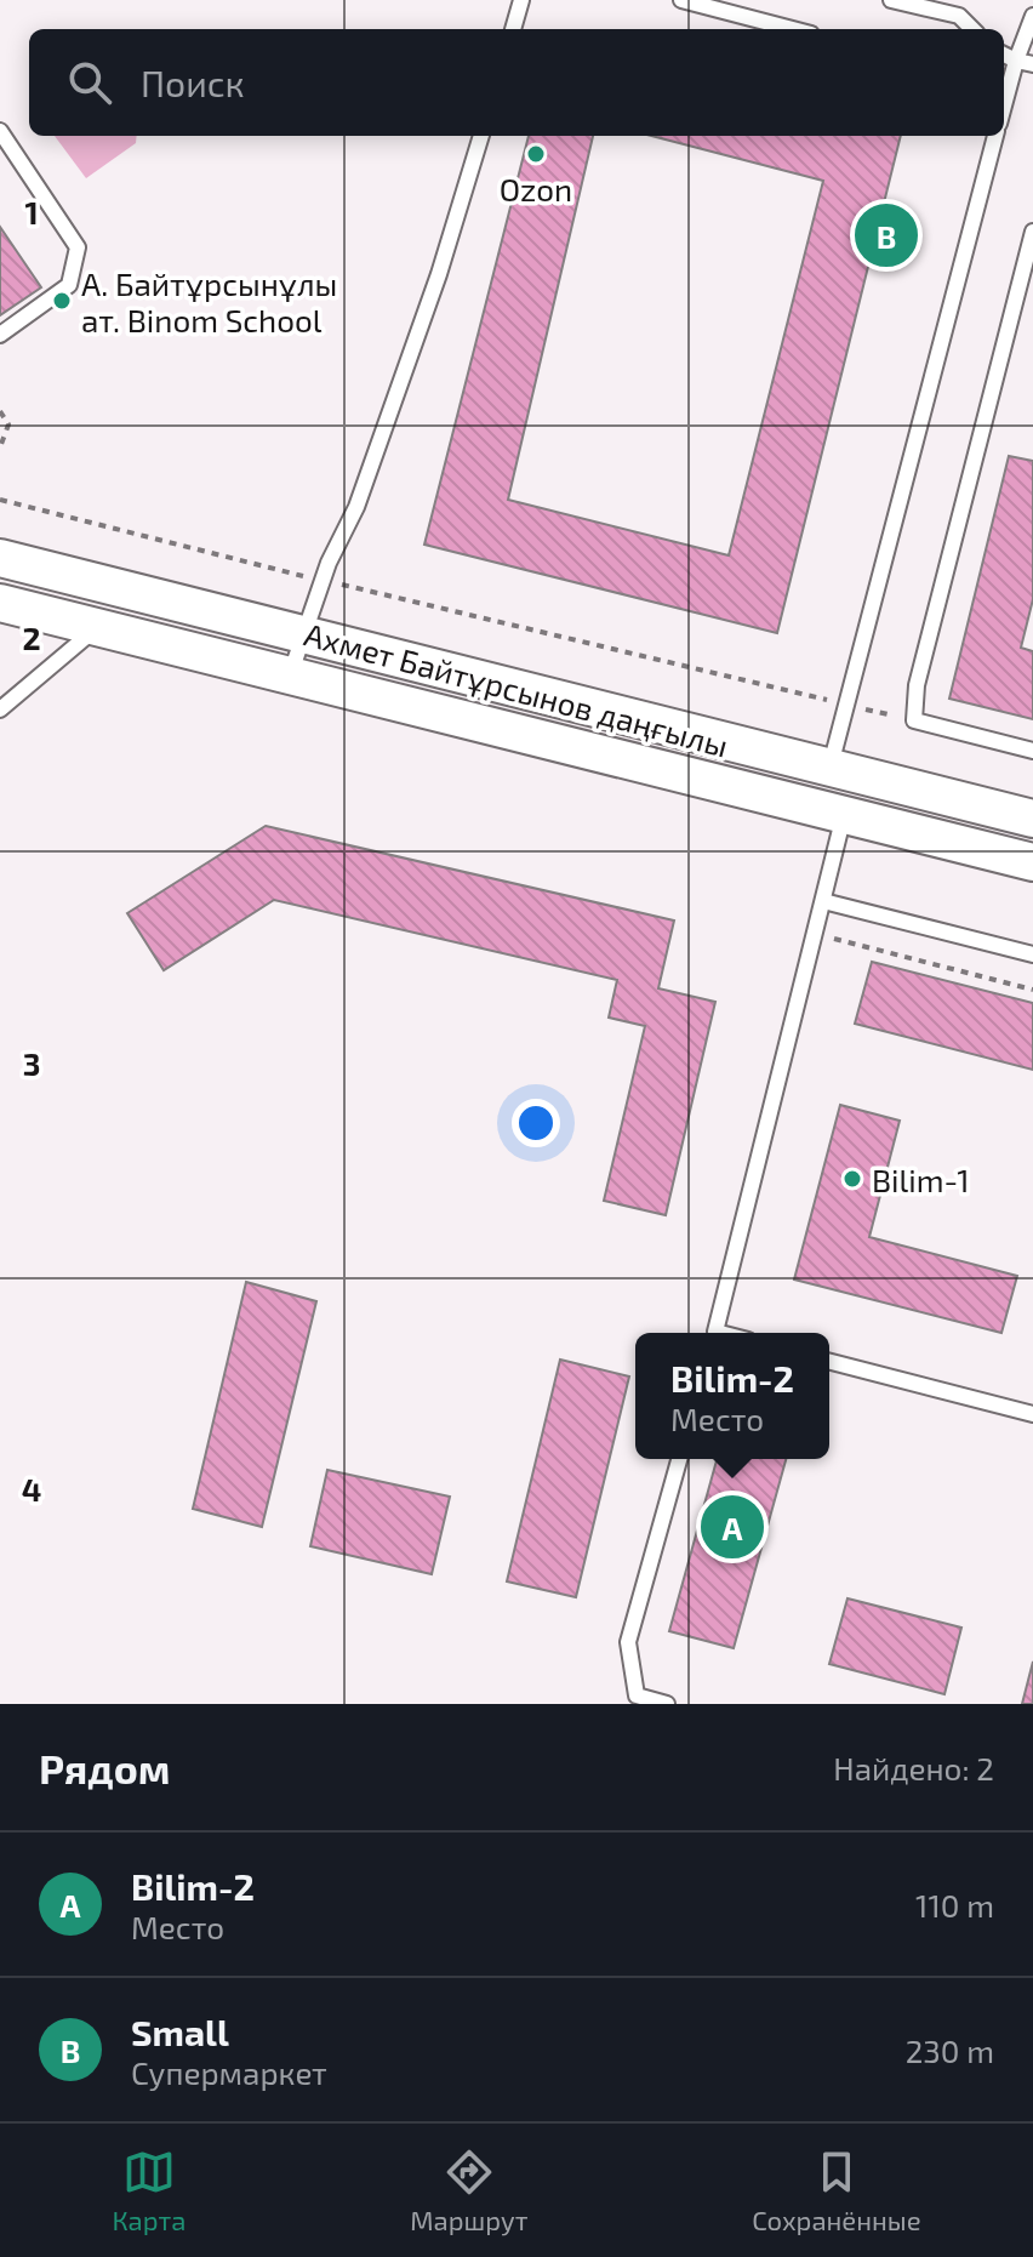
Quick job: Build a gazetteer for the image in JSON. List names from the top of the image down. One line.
{"streets":{"street":["Ахмет Байтұрсынов даңғылы"]},"places":["Ozon","А. Байтұрсынұлы ат. Binom School","Bilim-1"],"page":{"search":"Поиск","pins":["B","A"],"popup":["Bilim-2","Место"],"heading":["Рядом","Найдено: 2"],"list":[{"mark":"A","name":"Bilim-2","note":"Место","value":"110 m"},{"mark":"B","name":"Small","note":"Супермаркет","value":"230 m"}],"nav":["Карта","Маршрут","Сохранённые"]},"grid":{"rows":["1","2","3","4"]}}
